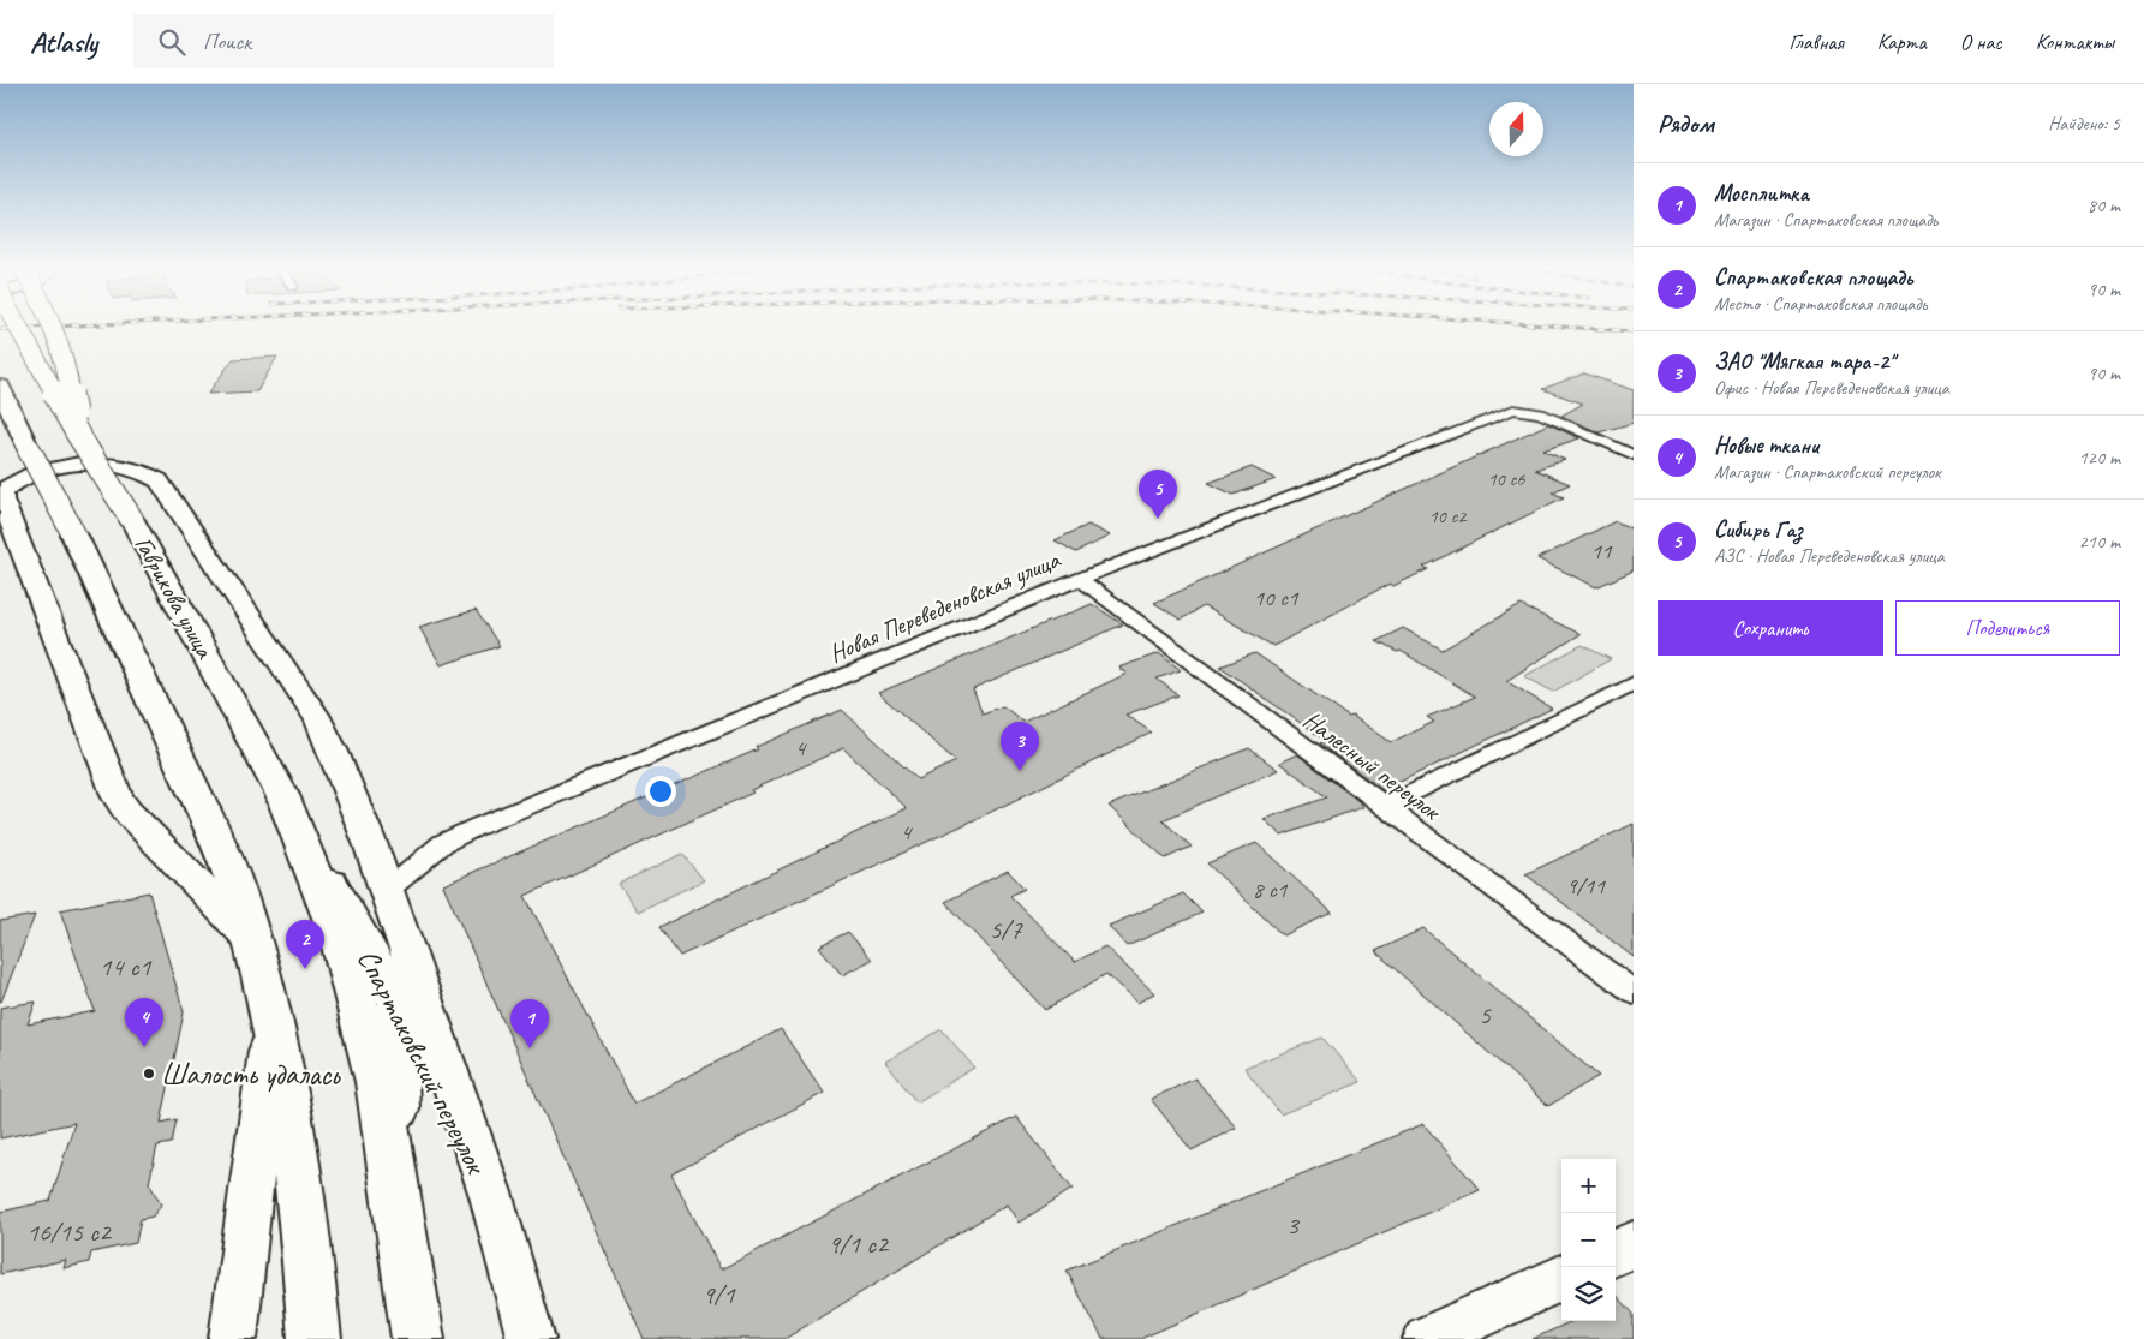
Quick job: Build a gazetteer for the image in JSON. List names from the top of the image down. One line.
{"streets":{"main road":["Гаврикова улица"],"street":["Новая Переведеновская улица","Налесный переулок","Спартаковский переулок"]},"crossings":[["Гаврикова улица","Спартаковский переулок"],["Новая Переведеновская улица","Налесный переулок"]],"places":["Шалость удалась"],"house_numbers":["10 с6","10 с2","11","10 с1","4","4","9/11","8 с1","5/7","14 с1","5","3","16/15 с2","9/1 с2","9/1"],"north":"top","page":{"header":"Atlasly","search":"Поиск","nav":["Главная","Карта","О нас","Контакты"],"heading":["Рядом","Найдено: 5"],"list":[{"mark":"1","name":"Мосплитка","note":"Магазин · Спартаковская площадь","value":"80 m"},{"mark":"2","name":"Спартаковская площадь","note":"Место · Спартаковская площадь","value":"90 m"},{"mark":"3","name":"ЗАО \"Мягкая тара-2\"","note":"Офис · Новая Переведеновская улица","value":"90 m"},{"mark":"4","name":"Новые ткани","note":"Магазин · Спартаковский переулок","value":"120 m"},{"mark":"5","name":"Сибирь Газ","note":"АЗС · Новая Переведеновская улица","value":"210 m"}],"pins":["5","3","2","4","1"],"buttons":["Сохранить","Поделиться"],"map_buttons":["+","−"]}}
